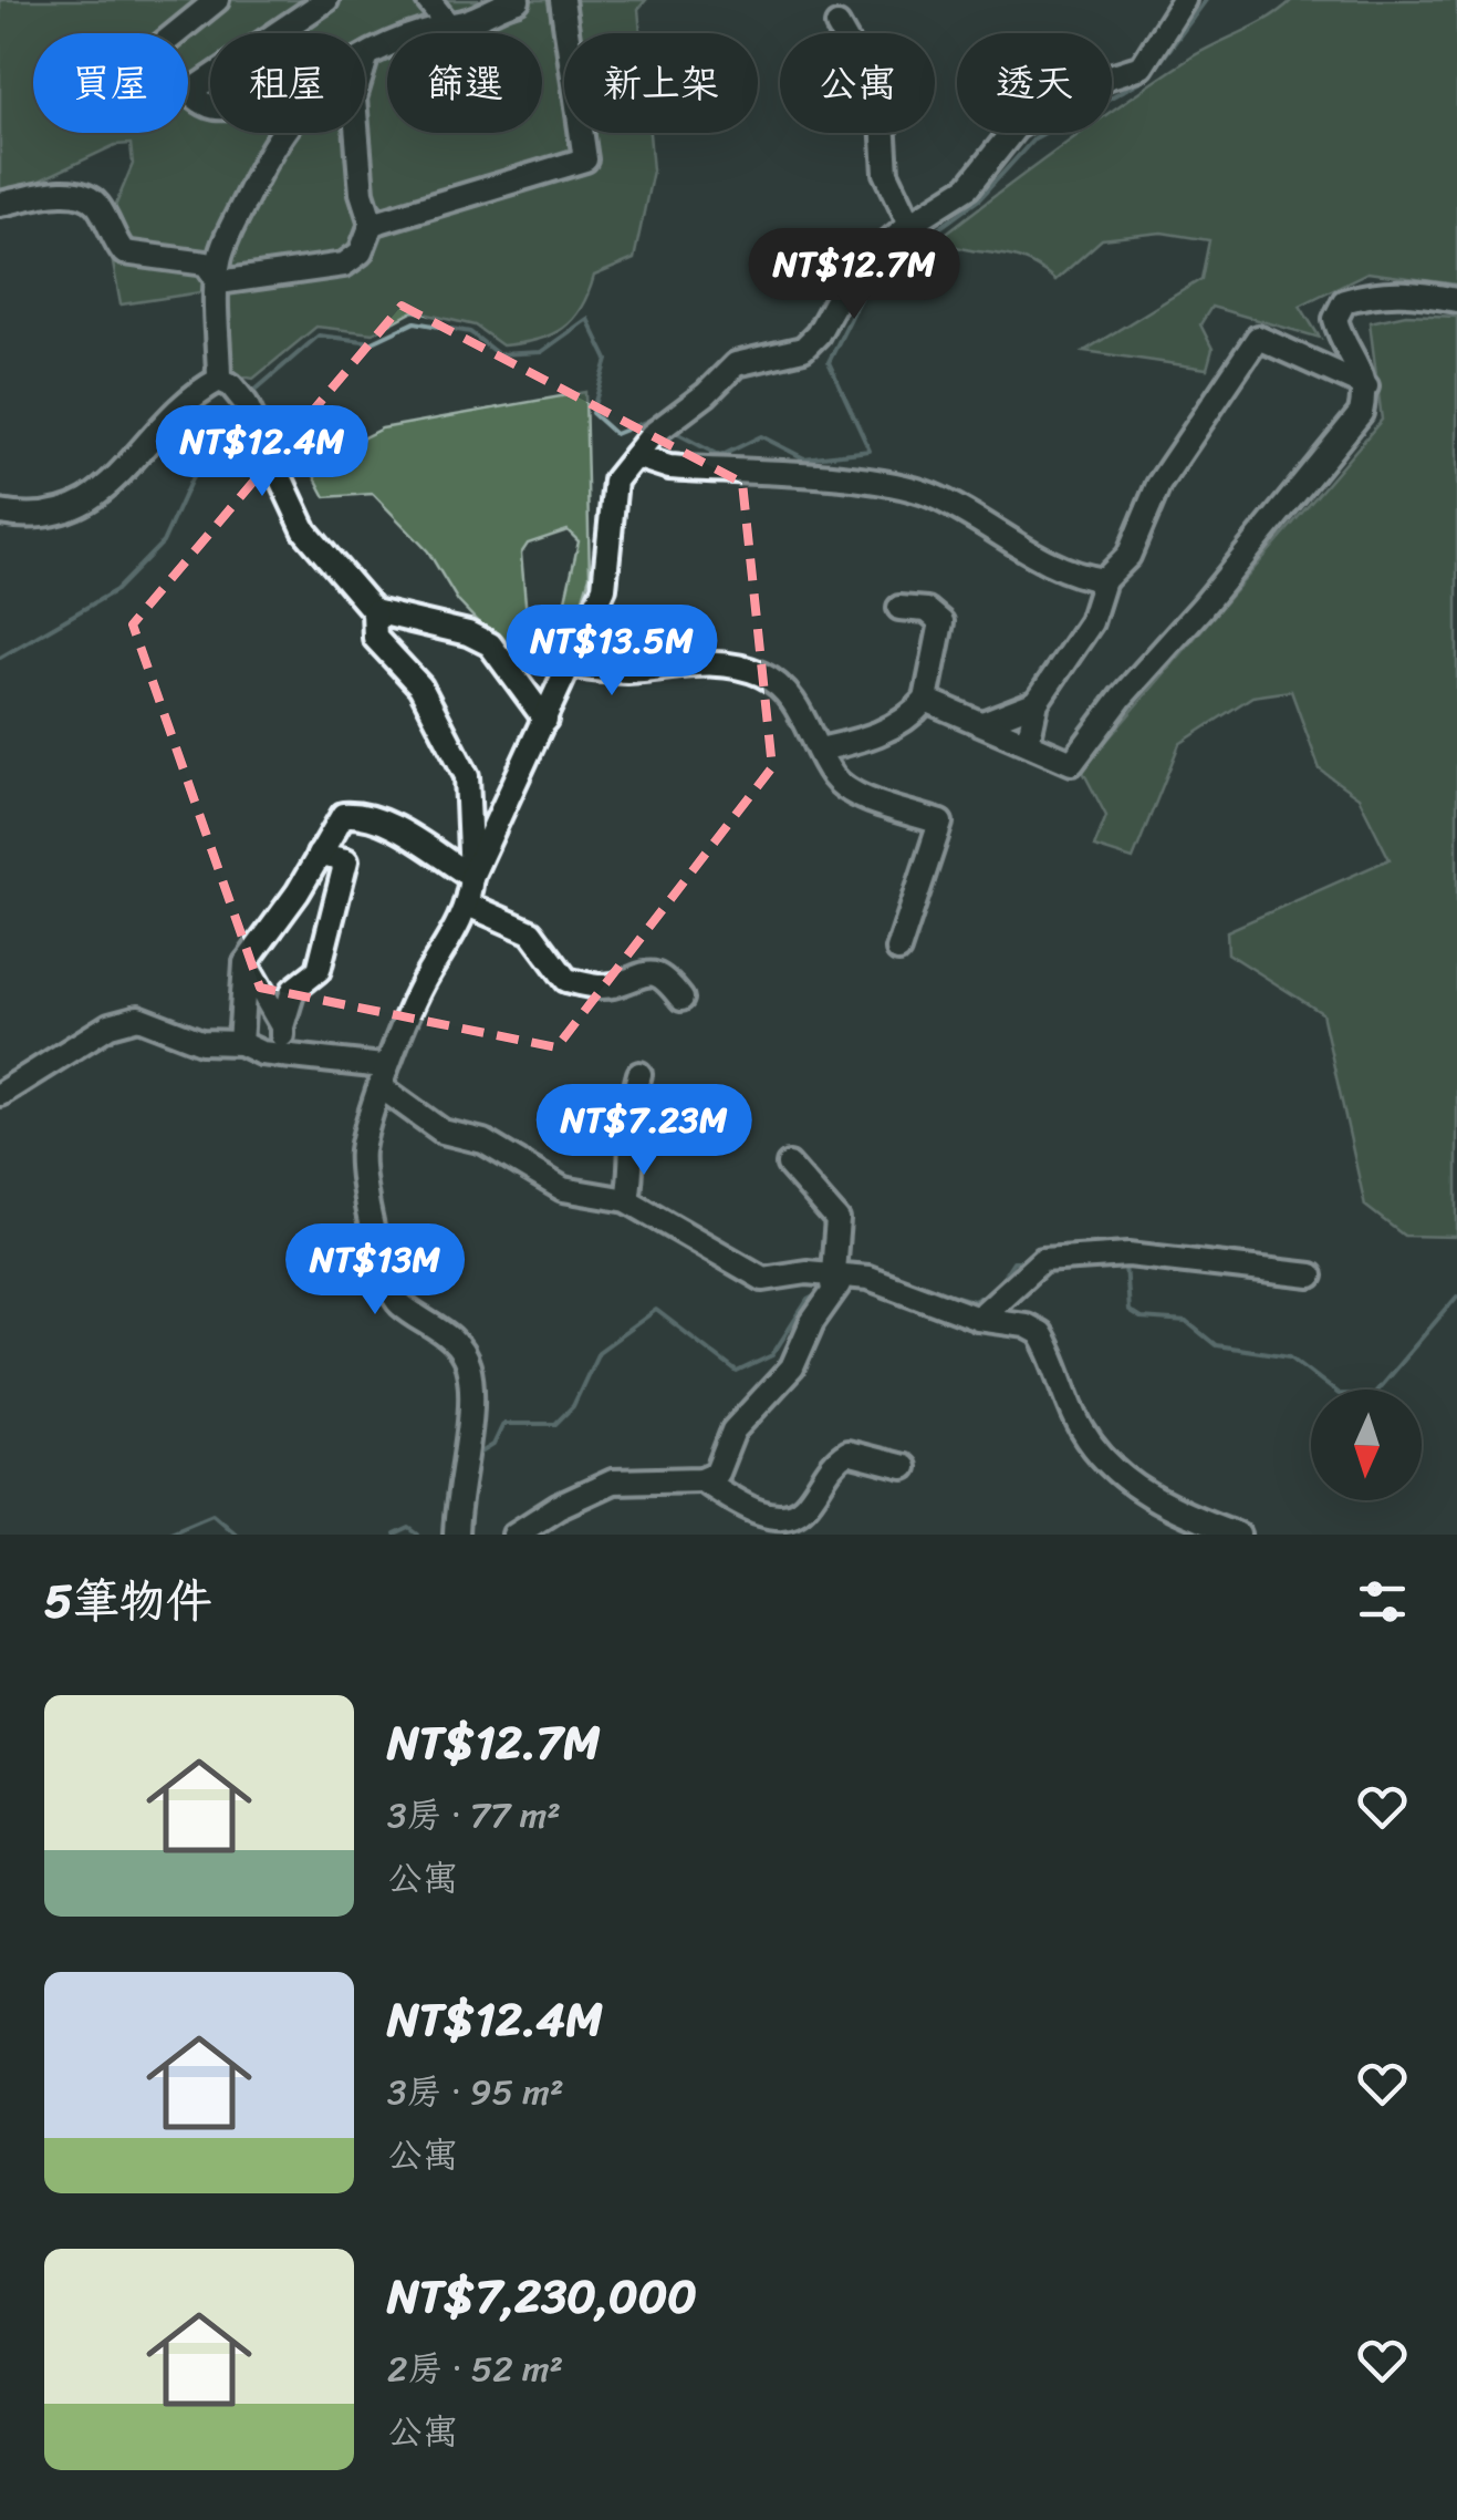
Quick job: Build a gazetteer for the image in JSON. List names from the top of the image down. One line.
{"north":"bottom","page":{"chip":["買屋","租屋","篩選","新上架","公寓","透天"],"price":["NT$12.7M","NT$12.4M","NT$13.5M","NT$7.23M","NT$13M"],"heading":"5筆物件","list":[{"name":"NT$12.7M","note":"3房 · 77 m² · 公寓"},{"name":"NT$12.4M","note":"3房 · 95 m² · 公寓"},{"name":"NT$7,230,000","note":"2房 · 52 m² · 公寓"}]}}
